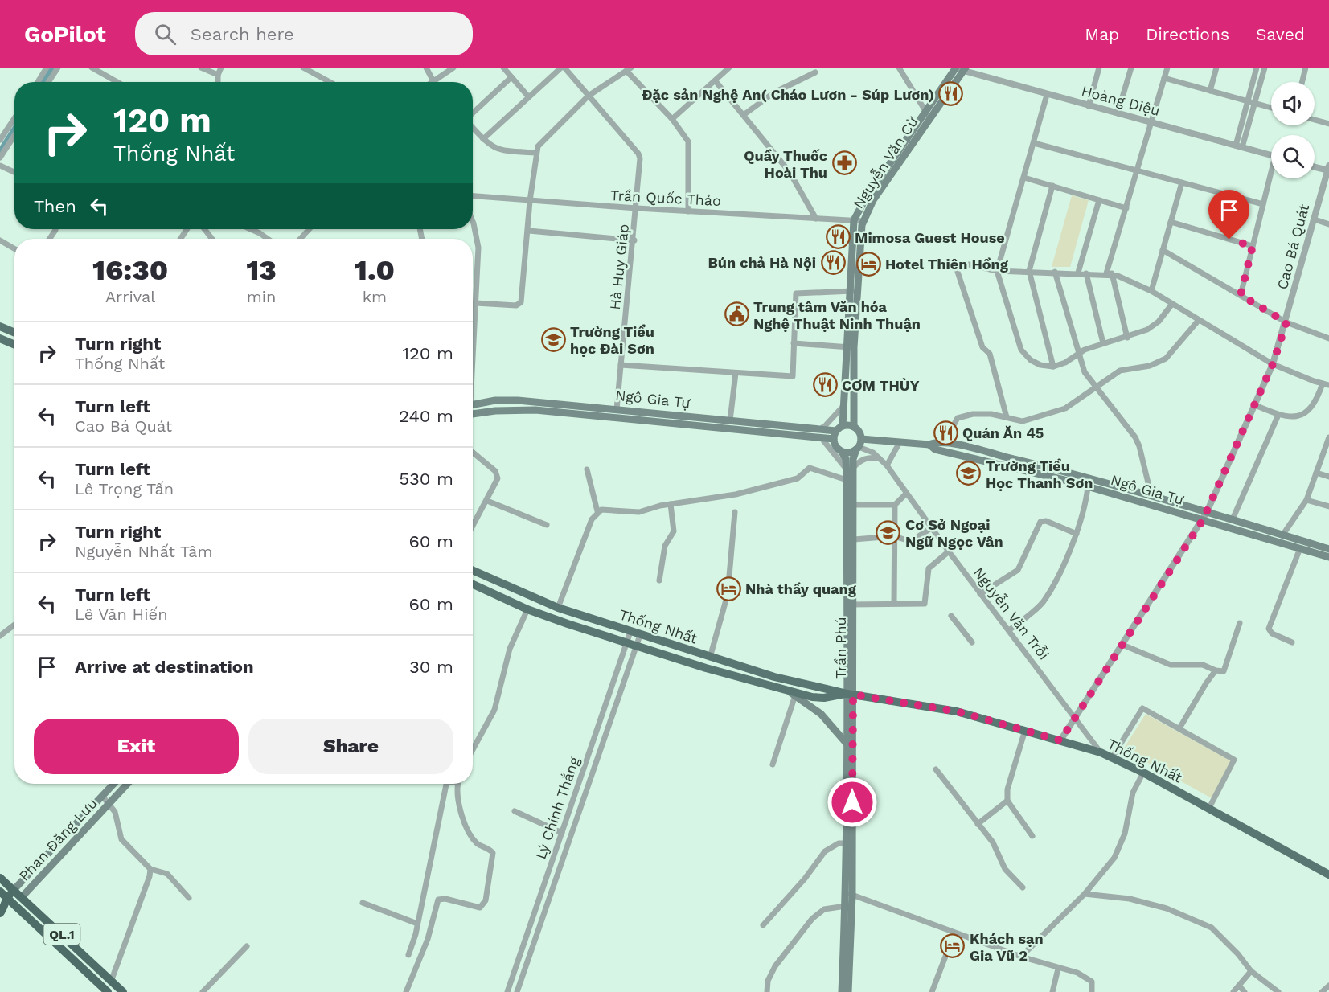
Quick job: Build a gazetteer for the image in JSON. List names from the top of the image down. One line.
{"streets":{"highway":["QL.1"],"main road":["Nguyễn Văn Cừ","Ngô Gia Tự","Thống Nhất","Trần Phú","Phan Đăng Lưu"],"street":["Hoàng Diệu","Trần Quốc Thảo","Cao Bá Quát","Hà Huy Giáp","Nguyễn Văn Trỗi","Lý Chính Thắng"]},"crossings":[["Hoàng Diệu","Nguyễn Văn Cừ"],["Nguyễn Văn Cừ","Trần Quốc Thảo"],["Nguyễn Văn Cừ","Ngô Gia Tự"],["Nguyễn Văn Cừ","Nguyễn Văn Trỗi"],["Nguyễn Văn Cừ","Trần Phú"],["Trần Quốc Thảo","Hà Huy Giáp"],["Cao Bá Quát","Ngô Gia Tự"],["Cao Bá Quát","Nguyễn Văn Trỗi"],["Cao Bá Quát","Thống Nhất"],["Hà Huy Giáp","Ngô Gia Tự"],["Ngô Gia Tự","Nguyễn Văn Trỗi"],["Ngô Gia Tự","Trần Phú"],["Nguyễn Văn Trỗi","Thống Nhất"],["Nguyễn Văn Trỗi","Trần Phú"],["Thống Nhất","Trần Phú"],["Thống Nhất","Lý Chính Thắng"],["Phan Đăng Lưu","QL.1"]],"places":{"restaurant":["Đặc sản Nghệ An( Cháo Lươn - Súp Lươn)","Mimosa Guest House","Bún chả Hà Nội","CƠM THÙY","Quán Ăn 45"],"pharmacy":["Quầy Thuốc Hoài Thu"],"hotel":["Hotel Thiên Hồng","Nhà thầy quang","Khách sạn Gia Vũ 2"],"public building":["Trung tâm Văn hóa Nghệ Thuật Ninh Thuận"],"school or university":["Trường Tiểu học Đài Sơn","Trường Tiểu Học Thanh Sơn","Cơ Sở Ngoại Ngữ Ngọc Vân"]},"page":{"header":"GoPilot","search":"Search here","nav":["Map","Directions","Saved"],"turn":["120 m","Thống Nhất"],"then":"Then","eta":["16:30","Arrival","13","min","1.0","km"],"list":[{"name":"Turn right","note":"Thống Nhất","value":"120 m"},{"name":"Turn left","note":"Cao Bá Quát","value":"240 m"},{"name":"Turn left","note":"Lê Trọng Tấn","value":"530 m"},{"name":"Turn right","note":"Nguyễn Nhất Tâm","value":"60 m"},{"name":"Turn left","note":"Lê Văn Hiến","value":"60 m"},{"name":"Arrive at destination","value":"30 m"}],"buttons":["Exit","Share"]}}
